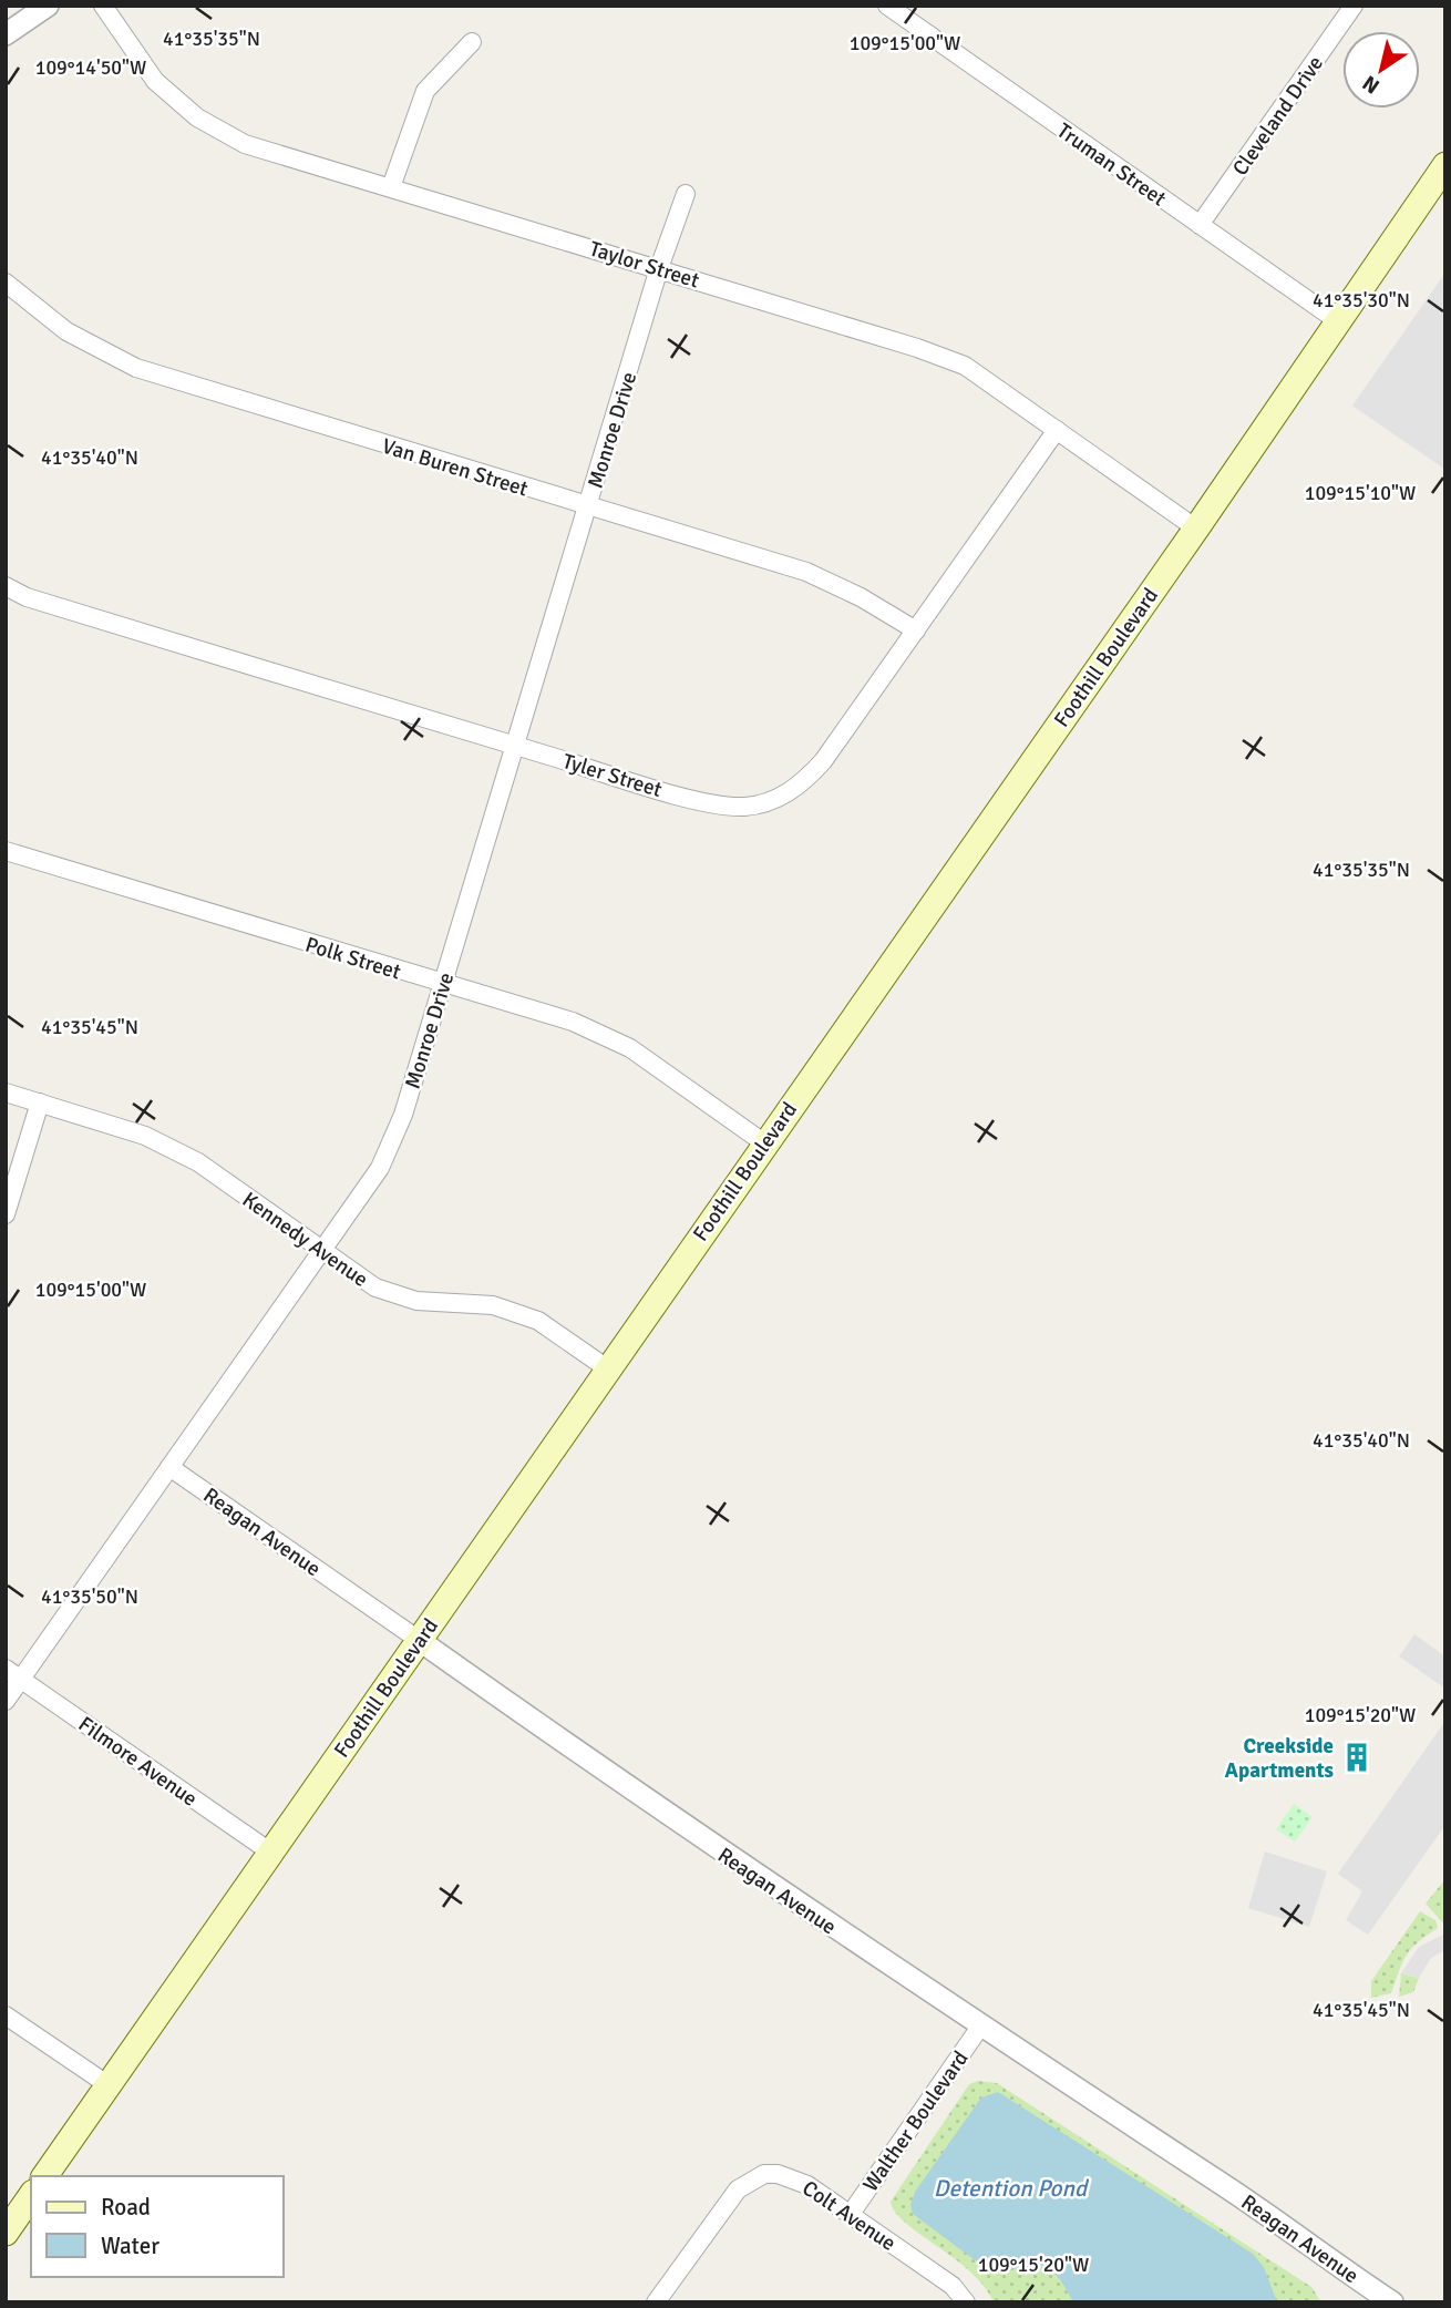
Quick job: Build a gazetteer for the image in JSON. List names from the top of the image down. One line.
{"streets":{"main road":["Foothill Boulevard"],"street":["Cleveland Drive","Truman Street","Taylor Street","Monroe Drive","Van Buren Street","Tyler Street","Polk Street","Kennedy Avenue","Reagan Avenue","Filmore Avenue","Walther Boulevard","Colt Avenue"]},"crossings":[["Cleveland Drive","Truman Street"],["Truman Street","Foothill Boulevard"],["Taylor Street","Monroe Drive"],["Taylor Street","Foothill Boulevard"],["Taylor Street","Tyler Street"],["Monroe Drive","Van Buren Street"],["Monroe Drive","Tyler Street"],["Monroe Drive","Polk Street"],["Monroe Drive","Kennedy Avenue"],["Monroe Drive","Reagan Avenue"],["Monroe Drive","Filmore Avenue"],["Van Buren Street","Tyler Street"],["Foothill Boulevard","Polk Street"],["Foothill Boulevard","Kennedy Avenue"],["Foothill Boulevard","Reagan Avenue"],["Foothill Boulevard","Filmore Avenue"],["Reagan Avenue","Walther Boulevard"],["Walther Boulevard","Colt Avenue"]],"water":["Detention Pond"],"places":{"building":["Creekside Apartments"]},"legend":["Road","Water"],"north":"bottom left","coordinates":["41°35'35\"N","109°15'00\"W","109°14'50\"W","41°35'30\"N","41°35'40\"N","109°15'10\"W","41°35'45\"N","41°35'50\"N","109°15'20\"W"]}
